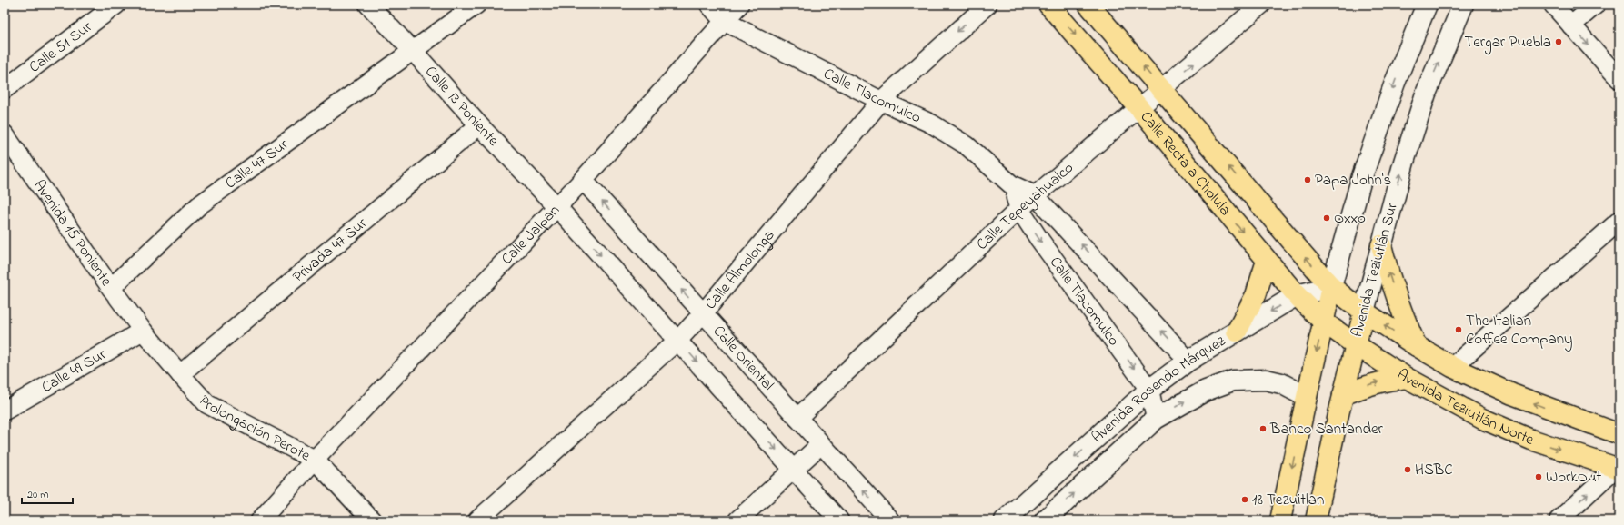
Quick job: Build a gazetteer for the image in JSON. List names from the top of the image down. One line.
{"streets":{"main road":["Calle Recta a Cholula","Avenida Teziutlán Sur","Avenida Rosendo Márquez","Avenida Teziutlán Norte"],"street":["Calle 51 Sur","Calle Tlacomulco","Calle 13 Poniente","Calle 47 Sur","Calle Tepeyahualco","Avenida 15 Poniente","Calle Jalpan","Privada 47 Sur","Calle Almolonga","Calle Oriental","Calle 49 Sur","Prolongación Perote"]},"crossings":[["Calle Tlacomulco","Calle Tepeyahualco"],["Calle Tlacomulco","Calle Jalpan"],["Calle Tlacomulco","Calle Almolonga"],["Calle Tlacomulco","Avenida Rosendo Márquez"],["Calle 13 Poniente","Calle 47 Sur"],["Calle 13 Poniente","Calle Jalpan"],["Calle 13 Poniente","Privada 47 Sur"],["Calle Recta a Cholula","Calle Tepeyahualco"],["Calle Recta a Cholula","Avenida Rosendo Márquez"],["Calle Recta a Cholula","Avenida Teziutlán Norte"],["Calle 47 Sur","Avenida 15 Poniente"],["Calle Tepeyahualco","Calle Oriental"],["Avenida 15 Poniente","Calle 49 Sur"],["Avenida 15 Poniente","Prolongación Perote"],["Calle Jalpan","Calle Oriental"],["Calle Jalpan","Prolongación Perote"],["Privada 47 Sur","Prolongación Perote"],["Calle Almolonga","Calle Oriental"],["Avenida Teziutlán Sur","Avenida Teziutlán Norte"],["Calle 49 Sur","Prolongación Perote"],["Avenida Rosendo Márquez","Avenida Teziutlán Norte"]],"places":["Tergar Puebla","Papa John's","Oxxo","The Italian Coffee Company","Banco Santander","HSBC","WorkOut","18 Tezuitlan"],"scale_bar":"20 m"}
